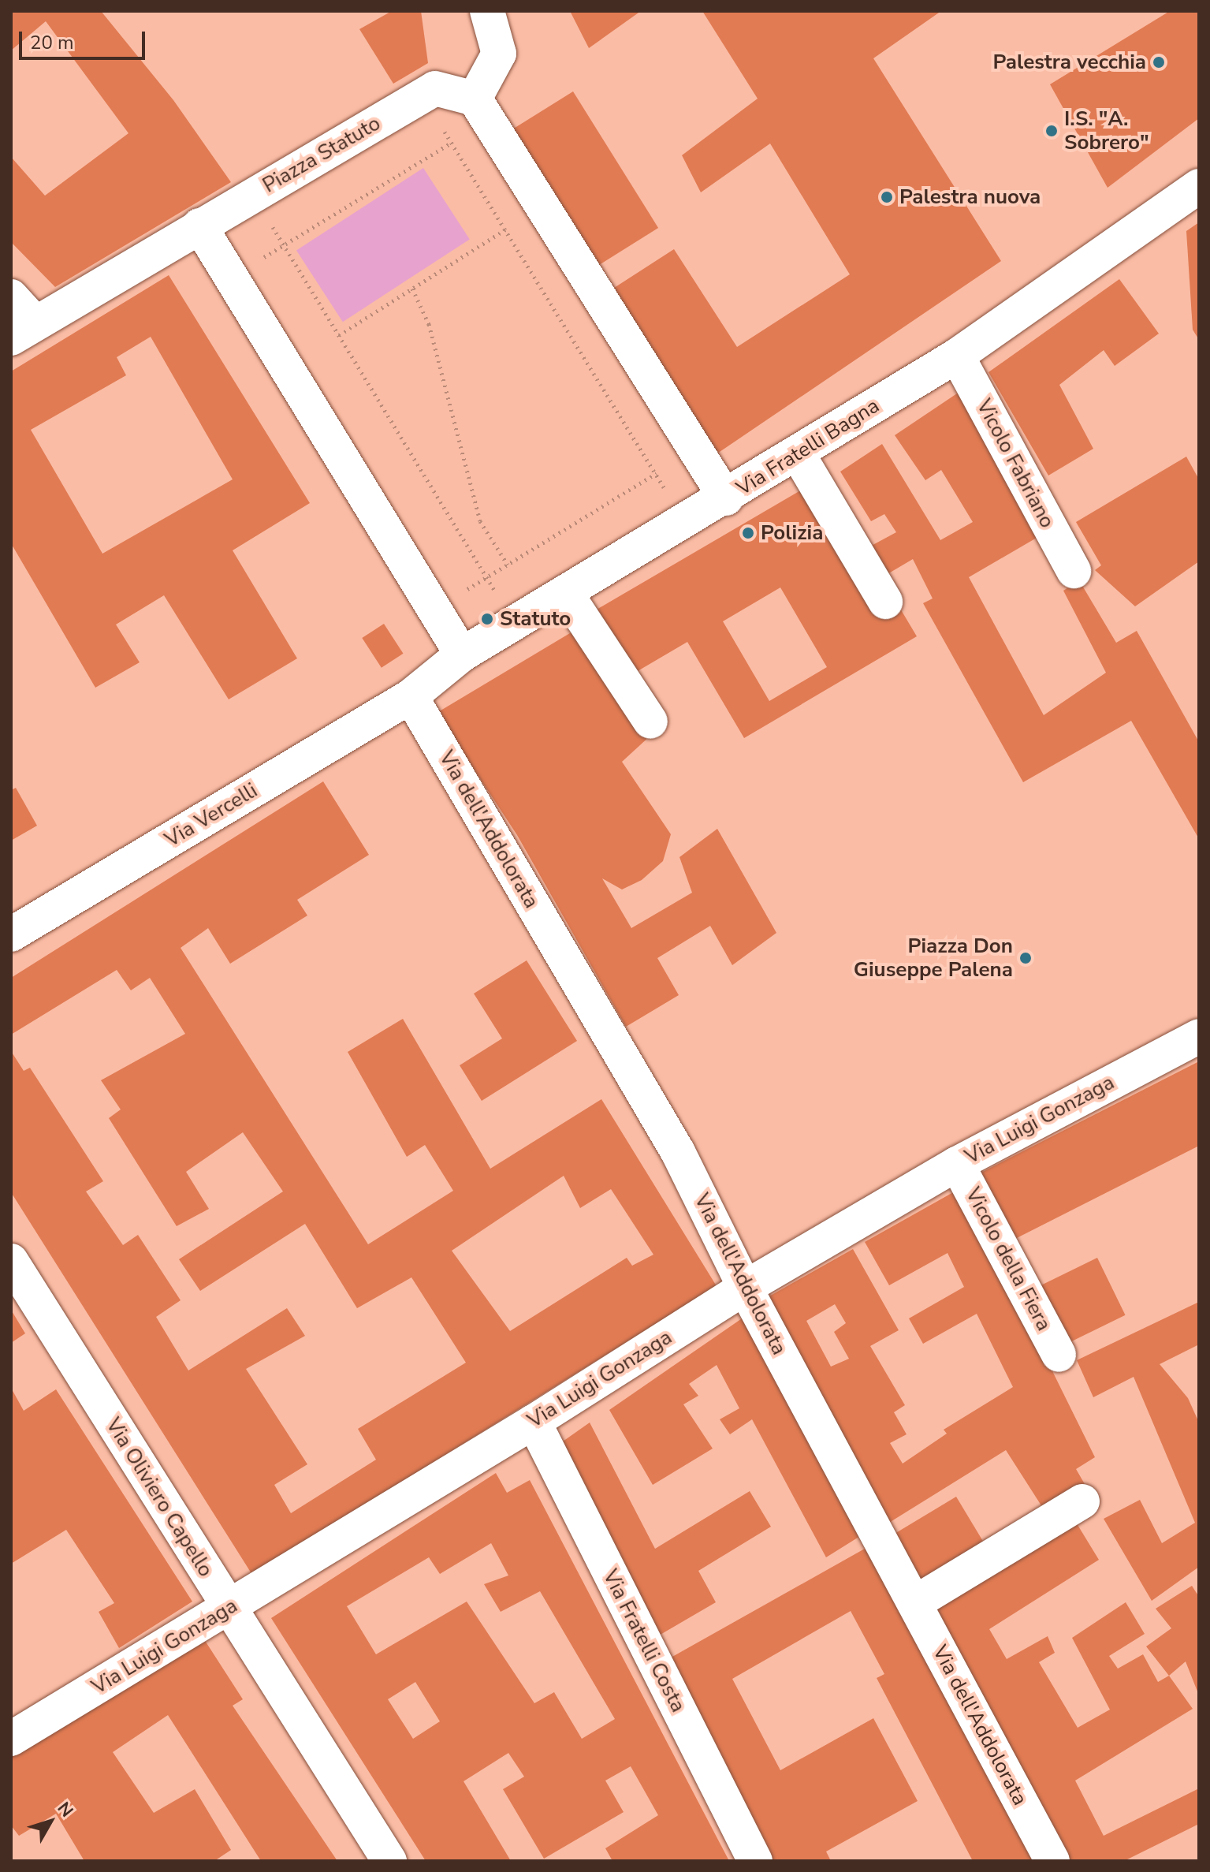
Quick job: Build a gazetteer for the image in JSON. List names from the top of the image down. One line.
{"streets":{"street":["Piazza Statuto","Via Fratelli Bagna","Vicolo Fabriano","Via Vercelli","Via dell'Addolorata","Via Luigi Gonzaga","Vicolo della Fiera","Via Oliviero Capello","Via Fratelli Costa"]},"crossings":[["Via Fratelli Bagna","Vicolo Fabriano"],["Via Fratelli Bagna","Via Vercelli"],["Via Fratelli Bagna","Via dell'Addolorata"],["Via Vercelli","Via dell'Addolorata"],["Via dell'Addolorata","Via Luigi Gonzaga"],["Via Luigi Gonzaga","Vicolo della Fiera"],["Via Luigi Gonzaga","Via Oliviero Capello"],["Via Luigi Gonzaga","Via Fratelli Costa"]],"places":["Palestra vecchia","I.S. \"A. Sobrero\"","Palestra nuova","Polizia","Statuto","Piazza Don Giuseppe Palena"],"scale_bar":"20 m","north":"top right"}
